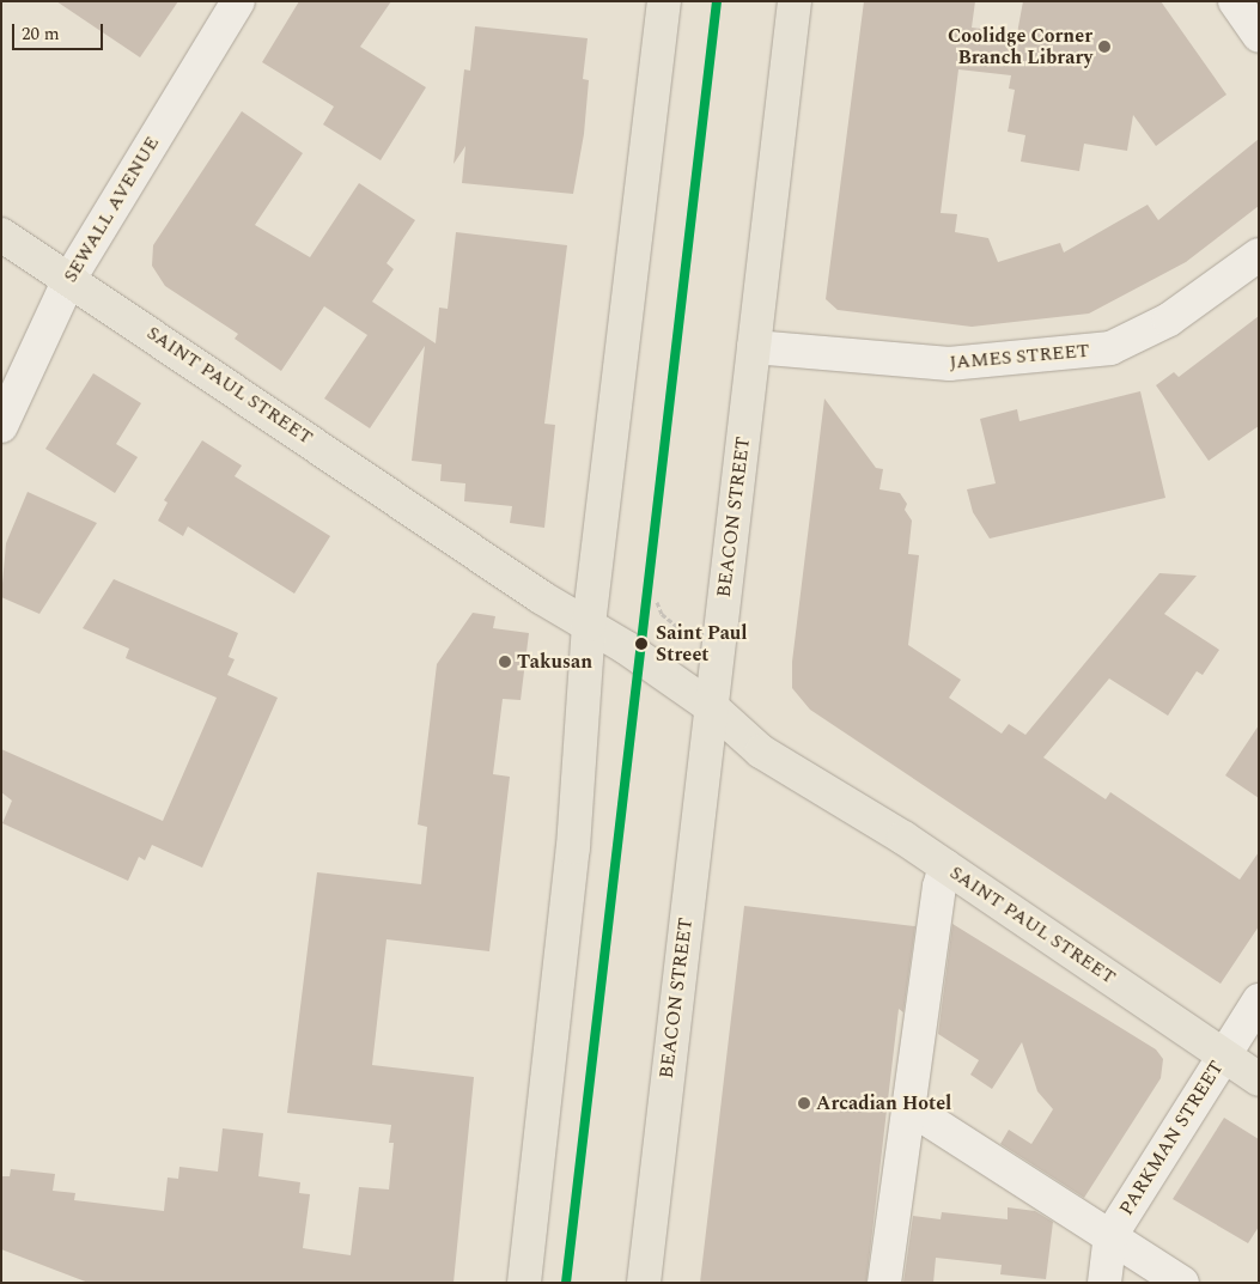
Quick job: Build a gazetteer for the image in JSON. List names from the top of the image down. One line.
{"streets":{"main road":["SAINT PAUL STREET","BEACON STREET"],"street":["SEWALL AVENUE","JAMES STREET","PARKMAN STREET"]},"crossings":[["SEWALL AVENUE","SAINT PAUL STREET"],["JAMES STREET","BEACON STREET"],["SAINT PAUL STREET","BEACON STREET"],["SAINT PAUL STREET","PARKMAN STREET"]],"places":["Coolidge Corner Branch Library","Saint Paul Street","Takusan","Arcadian Hotel"],"scale_bar":"20 m"}
